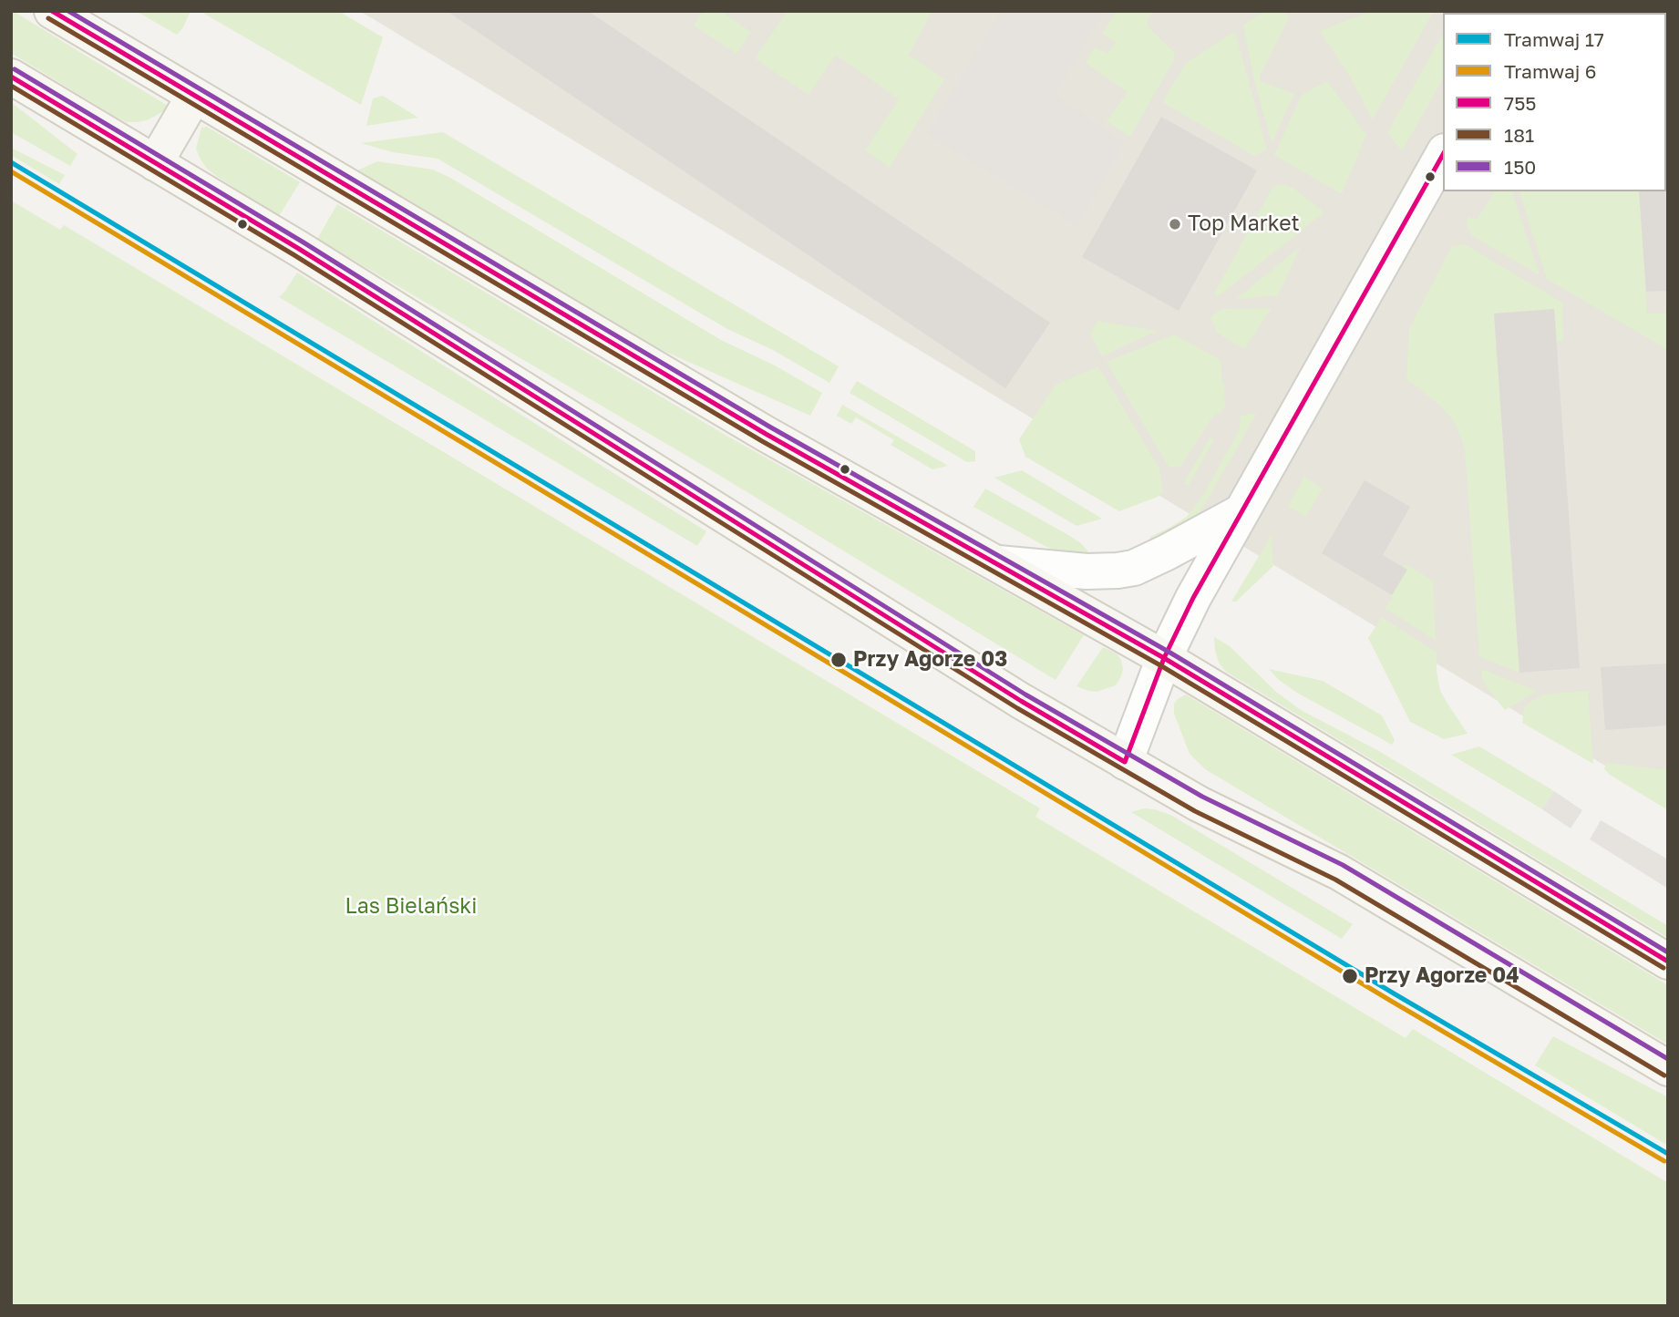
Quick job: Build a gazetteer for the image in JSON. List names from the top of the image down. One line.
{"parks":["Las Bielański"],"places":["Top Market","Przy Agorze 03","Przy Agorze 04"],"lines":["transit line 755","transit line 150","transit line 181","tram line 17","tram line 6"],"legend":["Tramwaj 17","Tramwaj 6","755","181","150"]}
